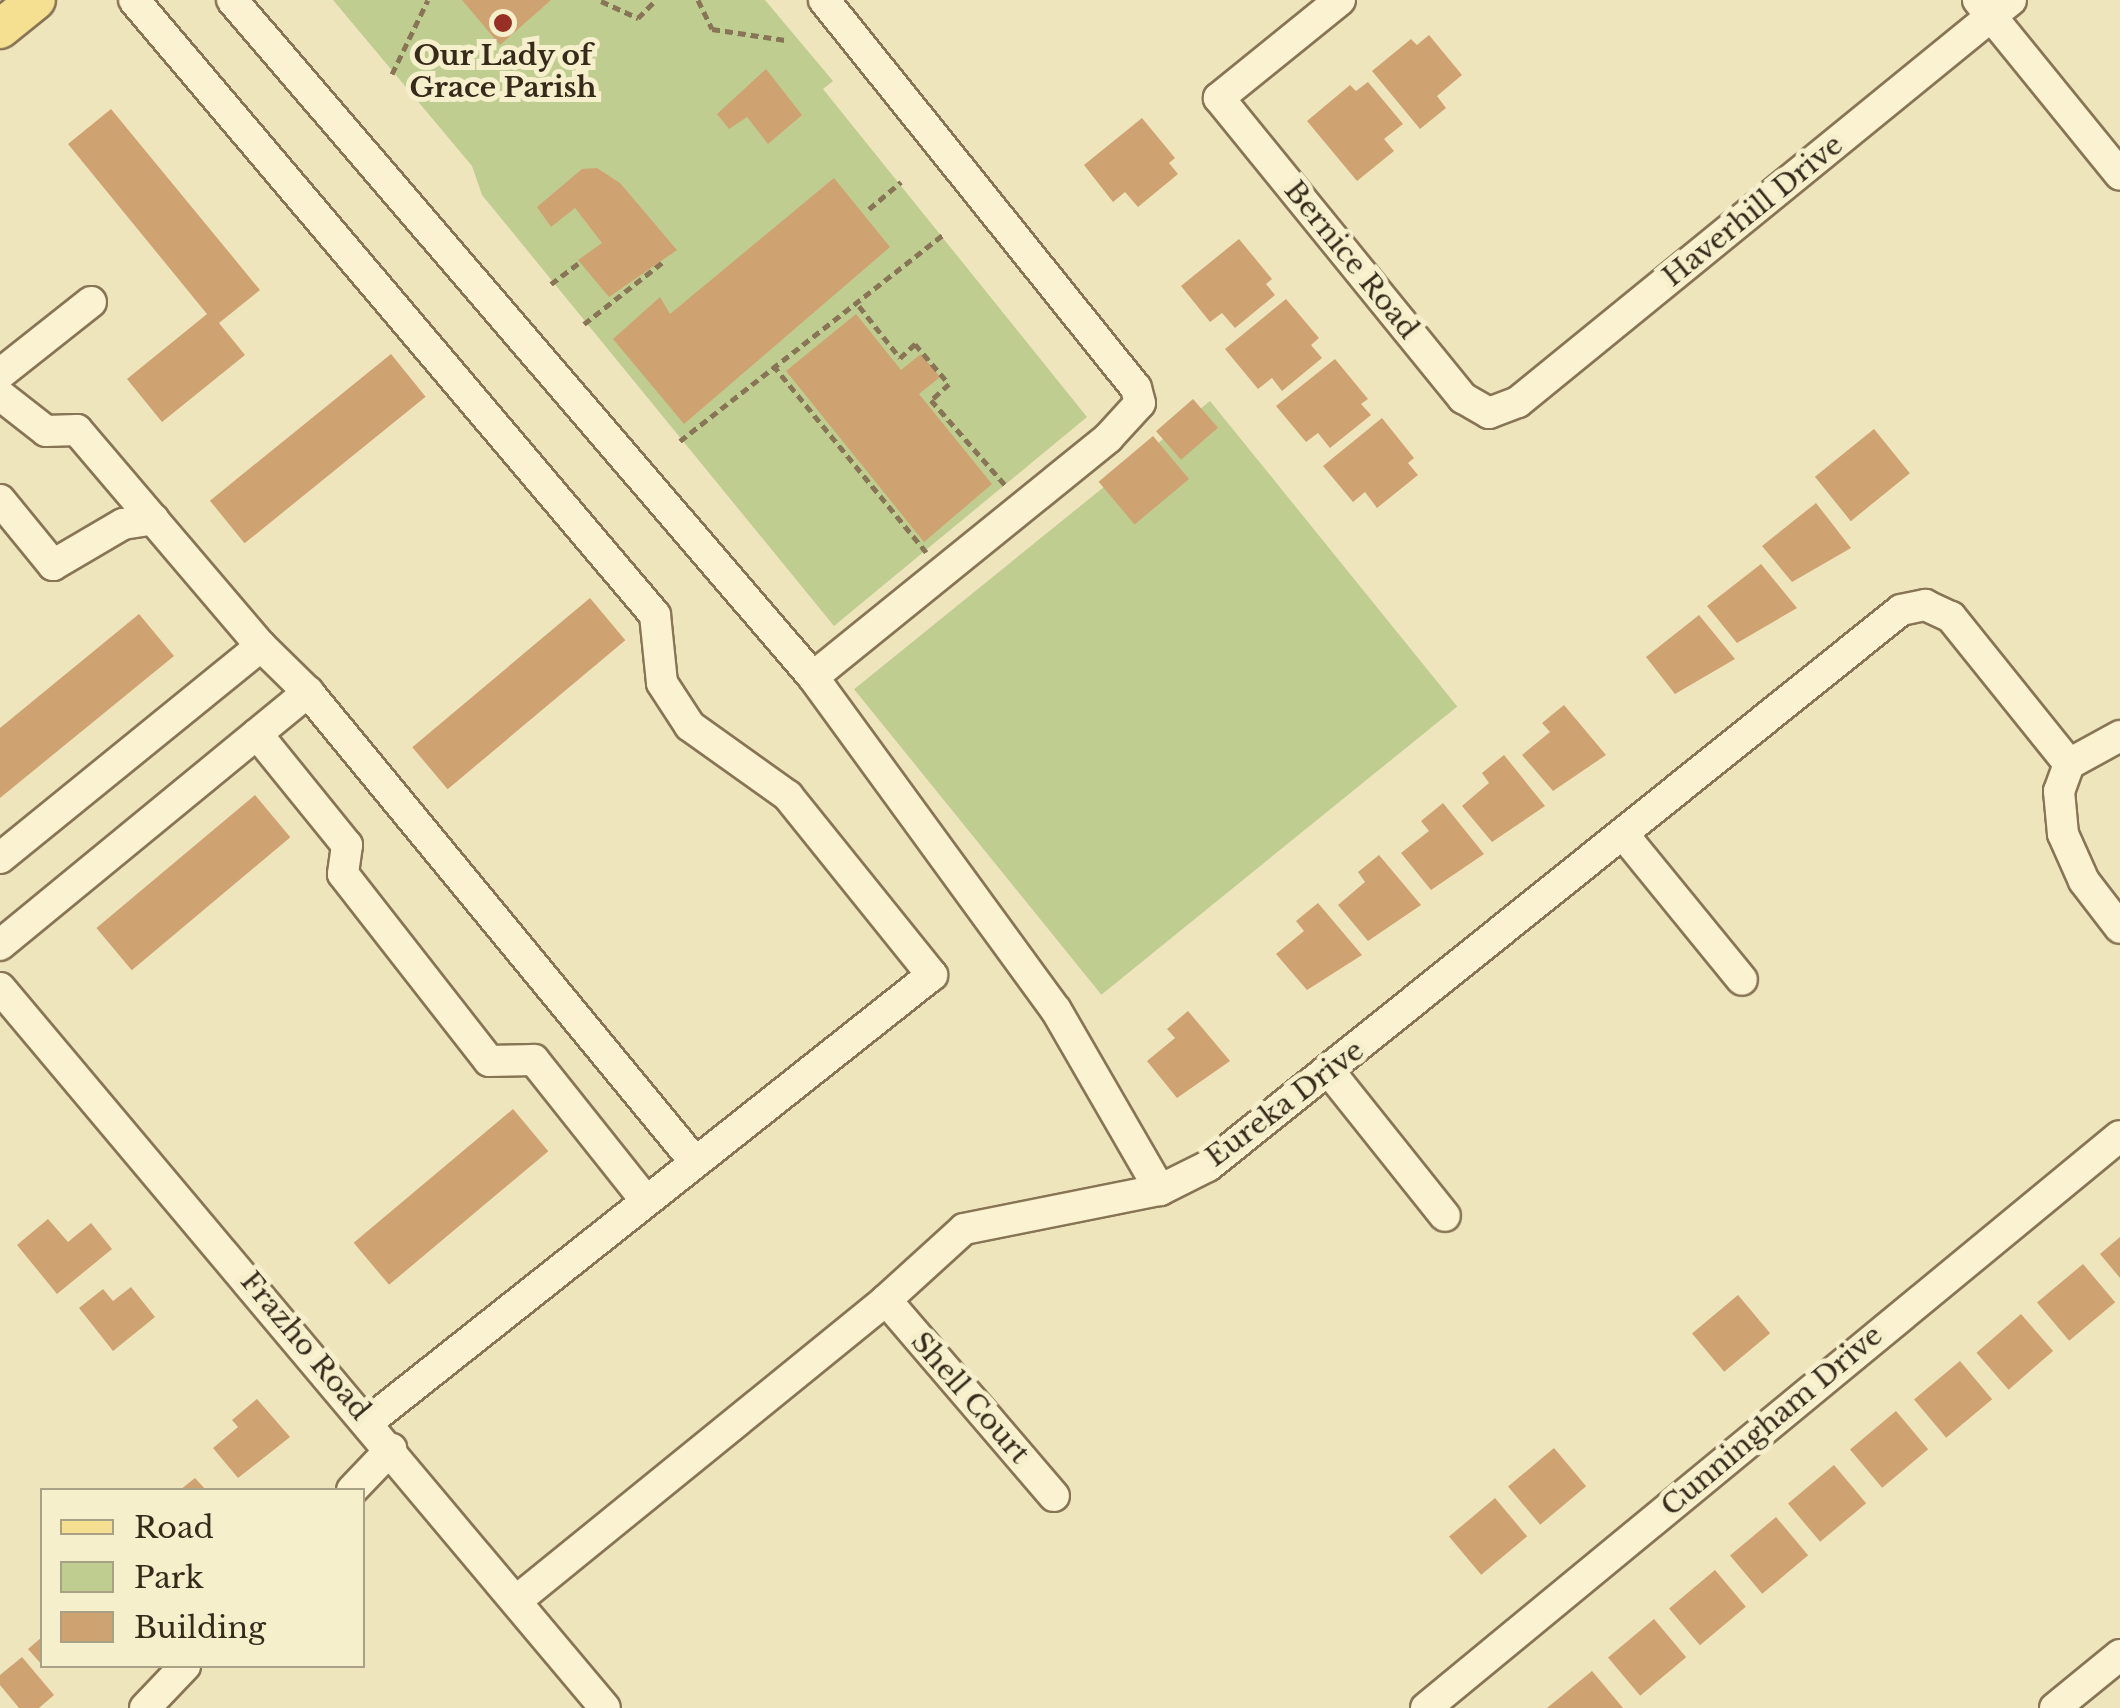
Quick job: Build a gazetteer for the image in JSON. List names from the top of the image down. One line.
{"streets":{"street":["Haverhill Drive","Bernice Road","Eureka Drive","Frazho Road","Shell Court","Cunningham Drive"]},"crossings":[["Haverhill Drive","Bernice Road"],["Eureka Drive","Frazho Road"],["Eureka Drive","Shell Court"]],"places":["Our Lady of Grace Parish"],"legend":["Road","Park","Building"]}
